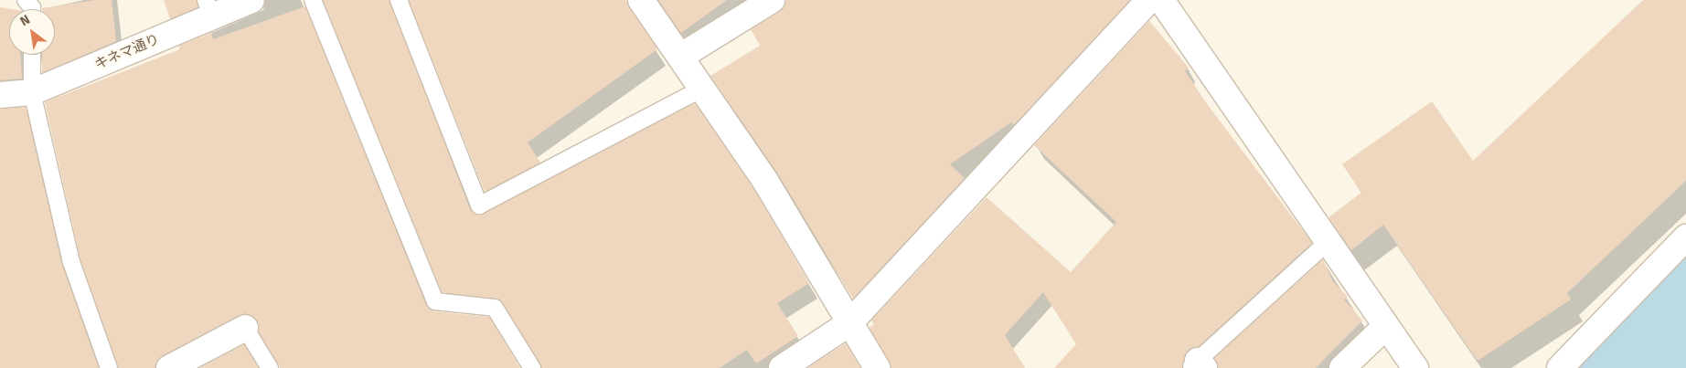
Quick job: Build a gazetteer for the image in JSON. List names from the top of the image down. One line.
{"streets":{"street":["キネマ通り"]},"north":"top left"}
